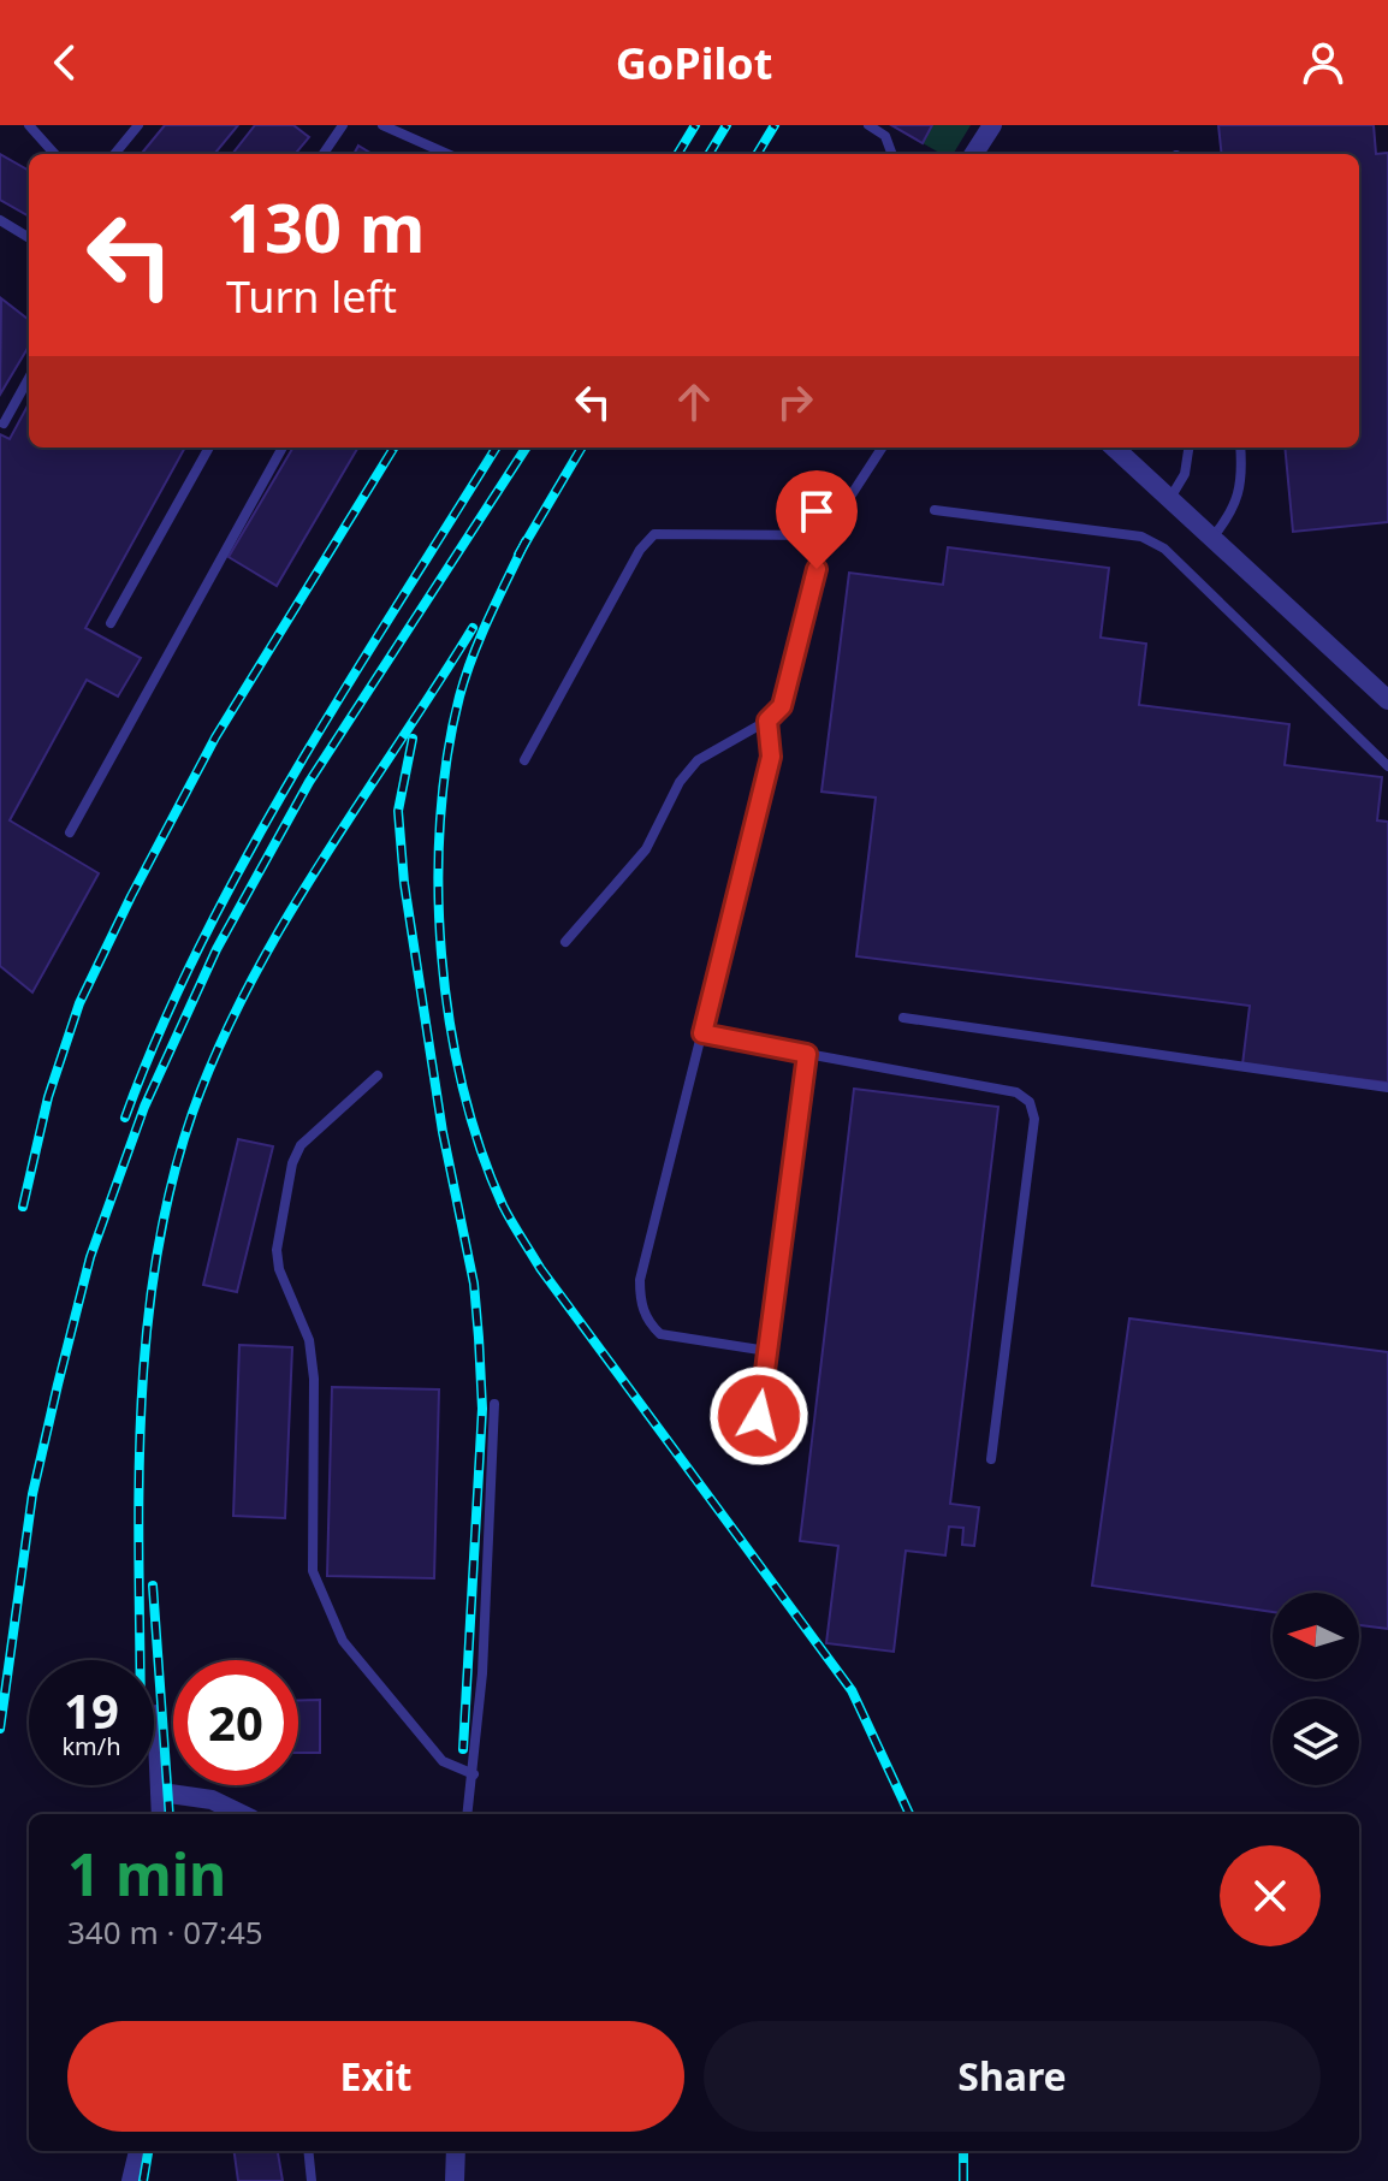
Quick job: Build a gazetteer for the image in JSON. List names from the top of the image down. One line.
{"north":"left","page":{"header":"GoPilot","turn":["130 m","Turn left"],"speed":"19 km/h","limit":"20","heading":["1 min","340 m · 07:45"],"buttons":["Exit","Share"]}}
